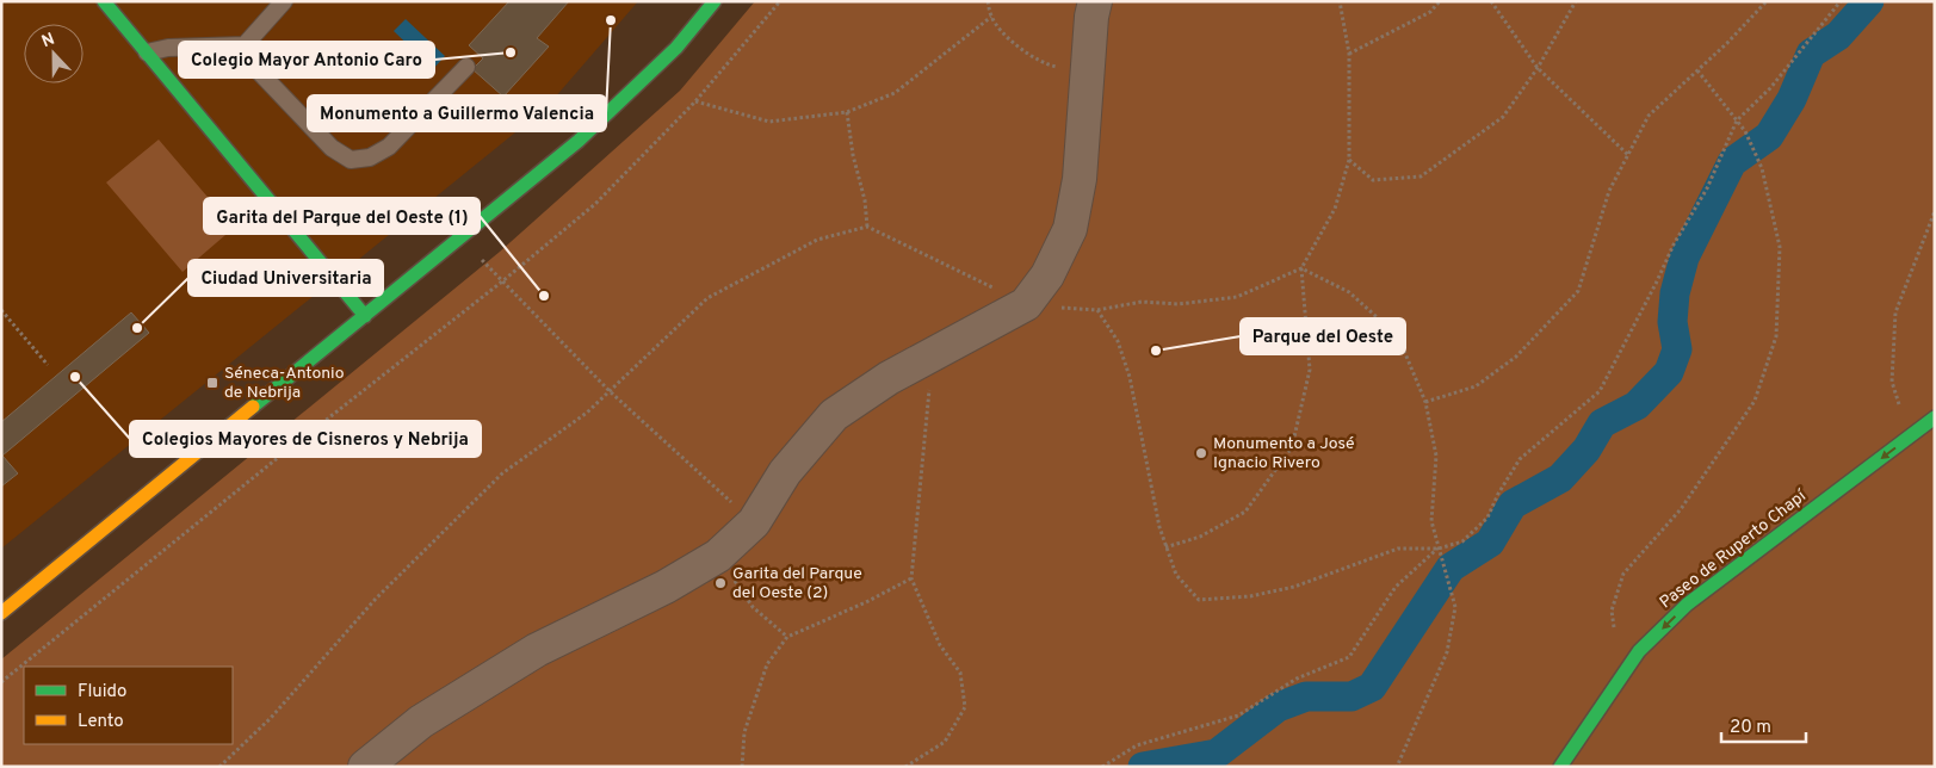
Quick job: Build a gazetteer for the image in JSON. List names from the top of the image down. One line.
{"streets":{"main road":["Paseo de Ruperto Chapí"]},"one_way":["Paseo de Ruperto Chapí"],"places":{"other":["Monumento a Guillermo Valencia","Colegio Mayor Antonio Caro","Garita del Parque del Oeste (1)","Ciudad Universitaria","Parque del Oeste","Colegios Mayores de Cisneros y Nebrija","Monumento a José Ignacio Rivero","Garita del Parque del Oeste (2)"],"transit":["Séneca-Antonio de Nebrija"]},"legend":["Fluido","Lento"],"scale_bar":"20 m","north":"top"}
